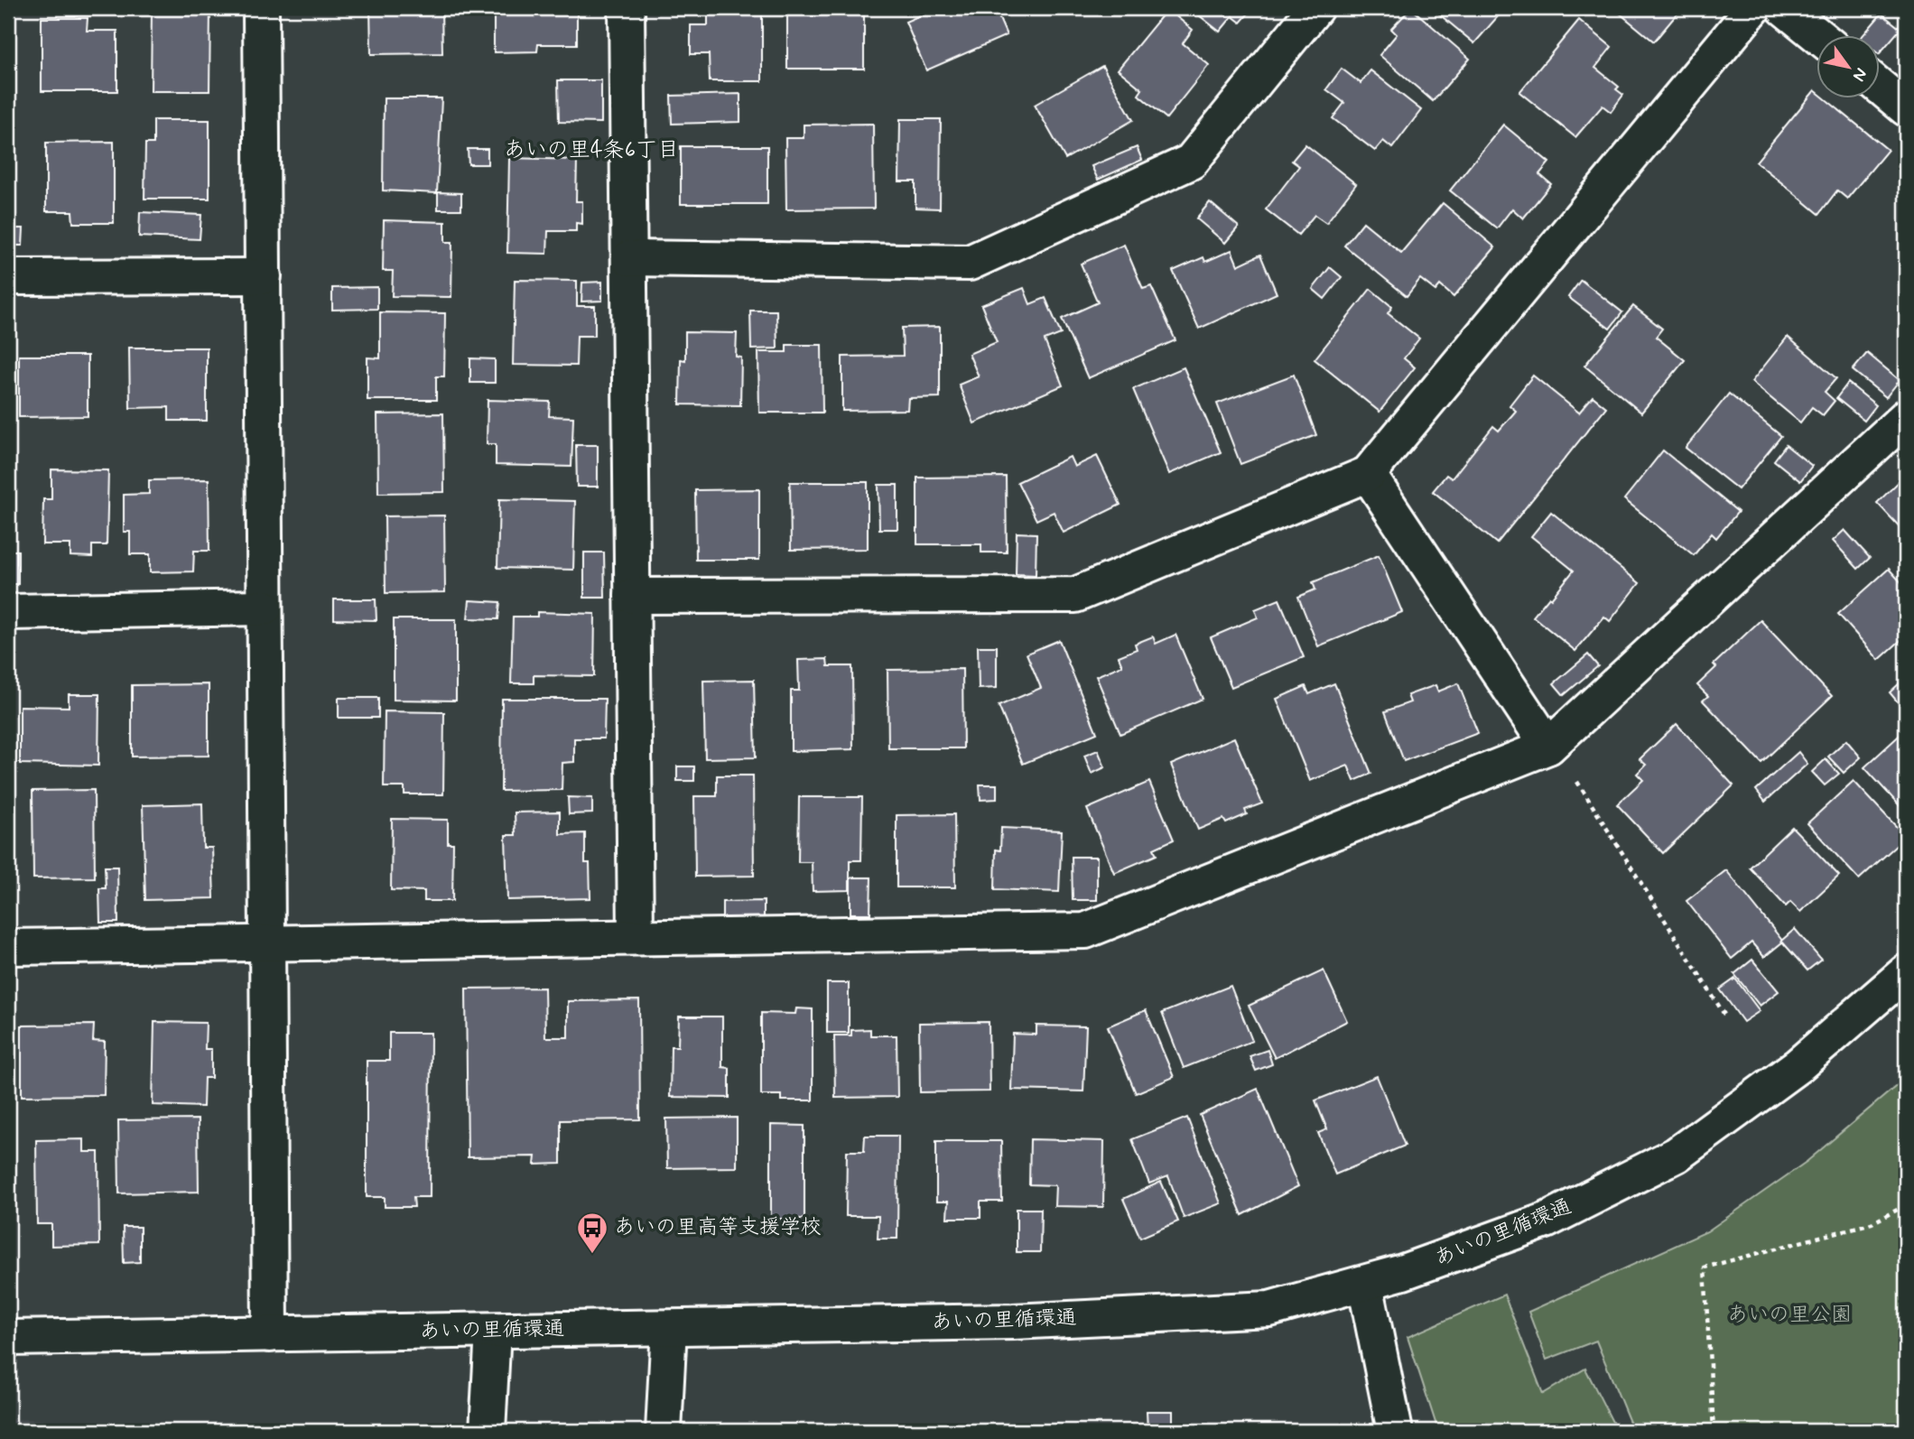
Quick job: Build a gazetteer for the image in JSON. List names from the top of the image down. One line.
{"streets":{"street":["あいの里循環通"]},"districts":["あいの里4条6丁目"],"parks":["あいの里公園"],"places":{"bus stop":["あいの里高等支援学校"]},"north":"bottom right"}
